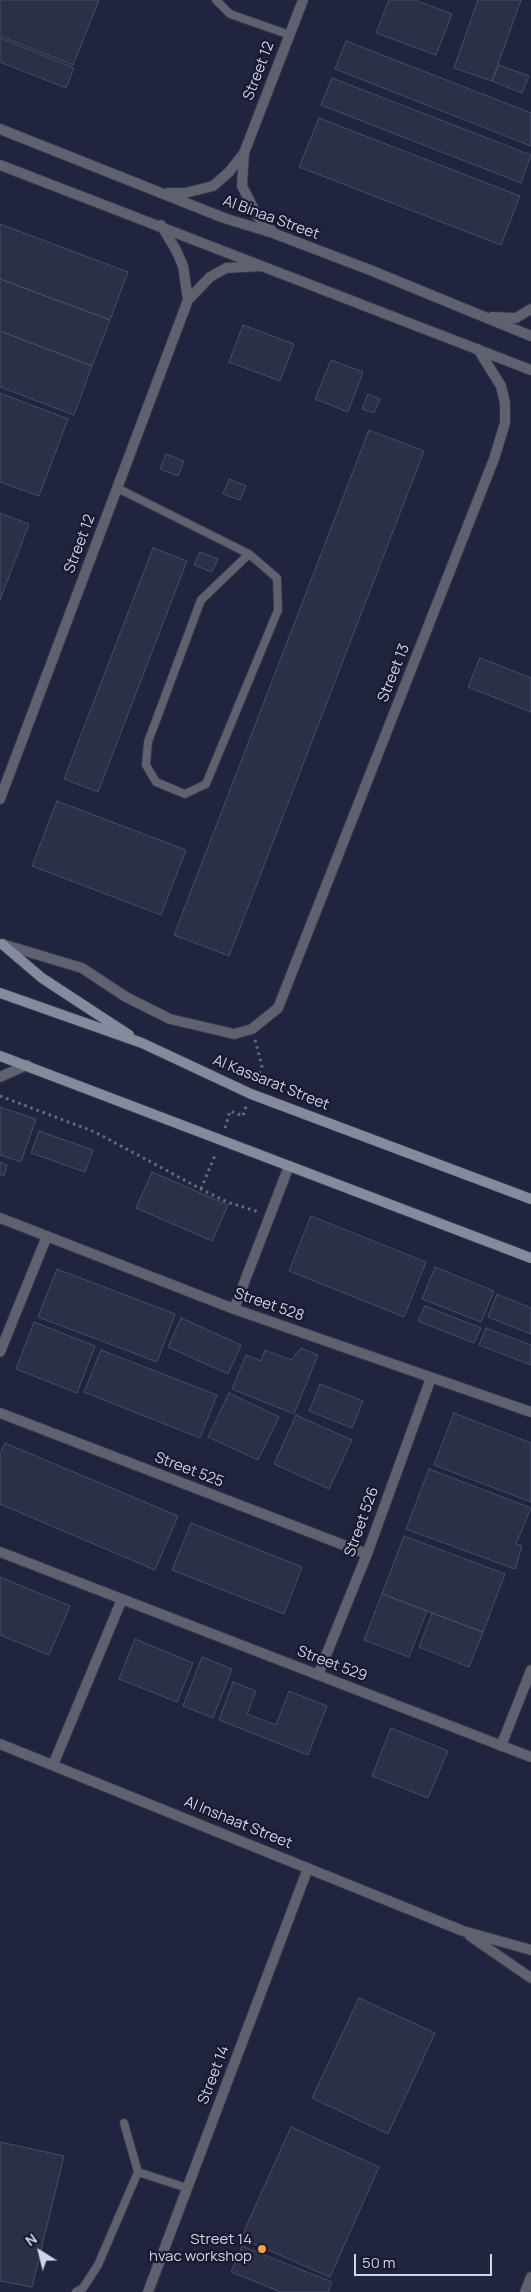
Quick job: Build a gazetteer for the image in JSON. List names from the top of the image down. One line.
{"streets":{"street":["Street 12","Al Binaa Street","Street 13","Al Kassarat Street","Street 528","Street 525","Street 526","Street 529","Al Inshaat Street","Street 14"]},"crossings":[["Street 12","Al Binaa Street"],["Street 13","Al Kassarat Street"],["Street 528","Street 526"],["Street 525","Street 526"],["Street 526","Street 529"],["Al Inshaat Street","Street 14"]],"places":["Street 14 hvac workshop"],"scale_bar":"50 m","north":"top left"}
